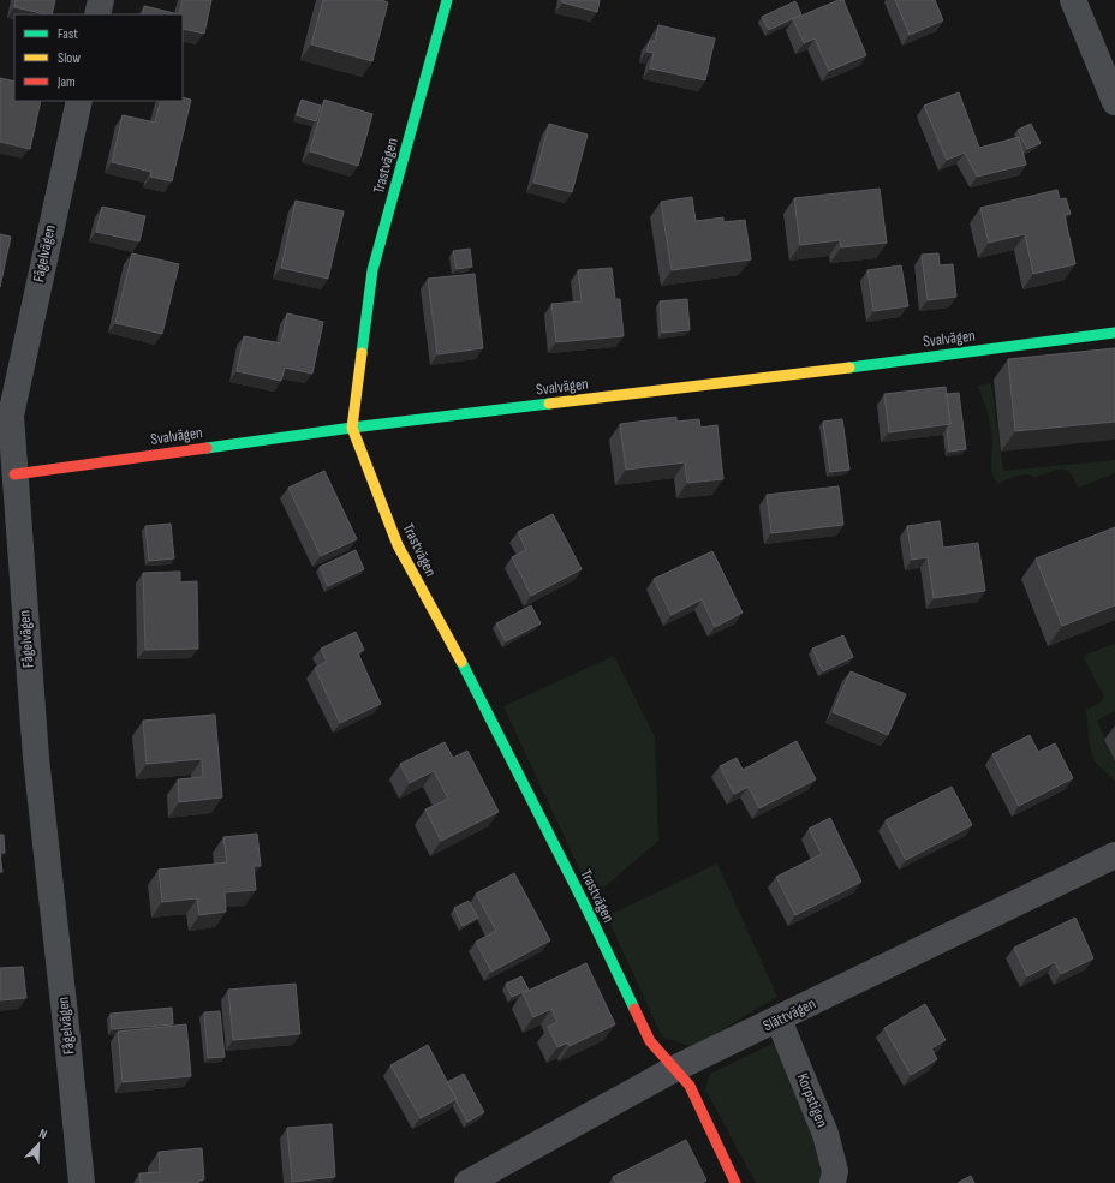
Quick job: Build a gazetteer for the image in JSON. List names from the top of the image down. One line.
{"streets":{"street":["Trastvägen","Fågelvägen","Svalvägen","Slättvägen","Korpstigen"]},"crossings":[["Trastvägen","Svalvägen"],["Trastvägen","Slättvägen"],["Fågelvägen","Svalvägen"],["Slättvägen","Korpstigen"]],"legend":["Fast","Slow","Jam"],"north":"top right"}
